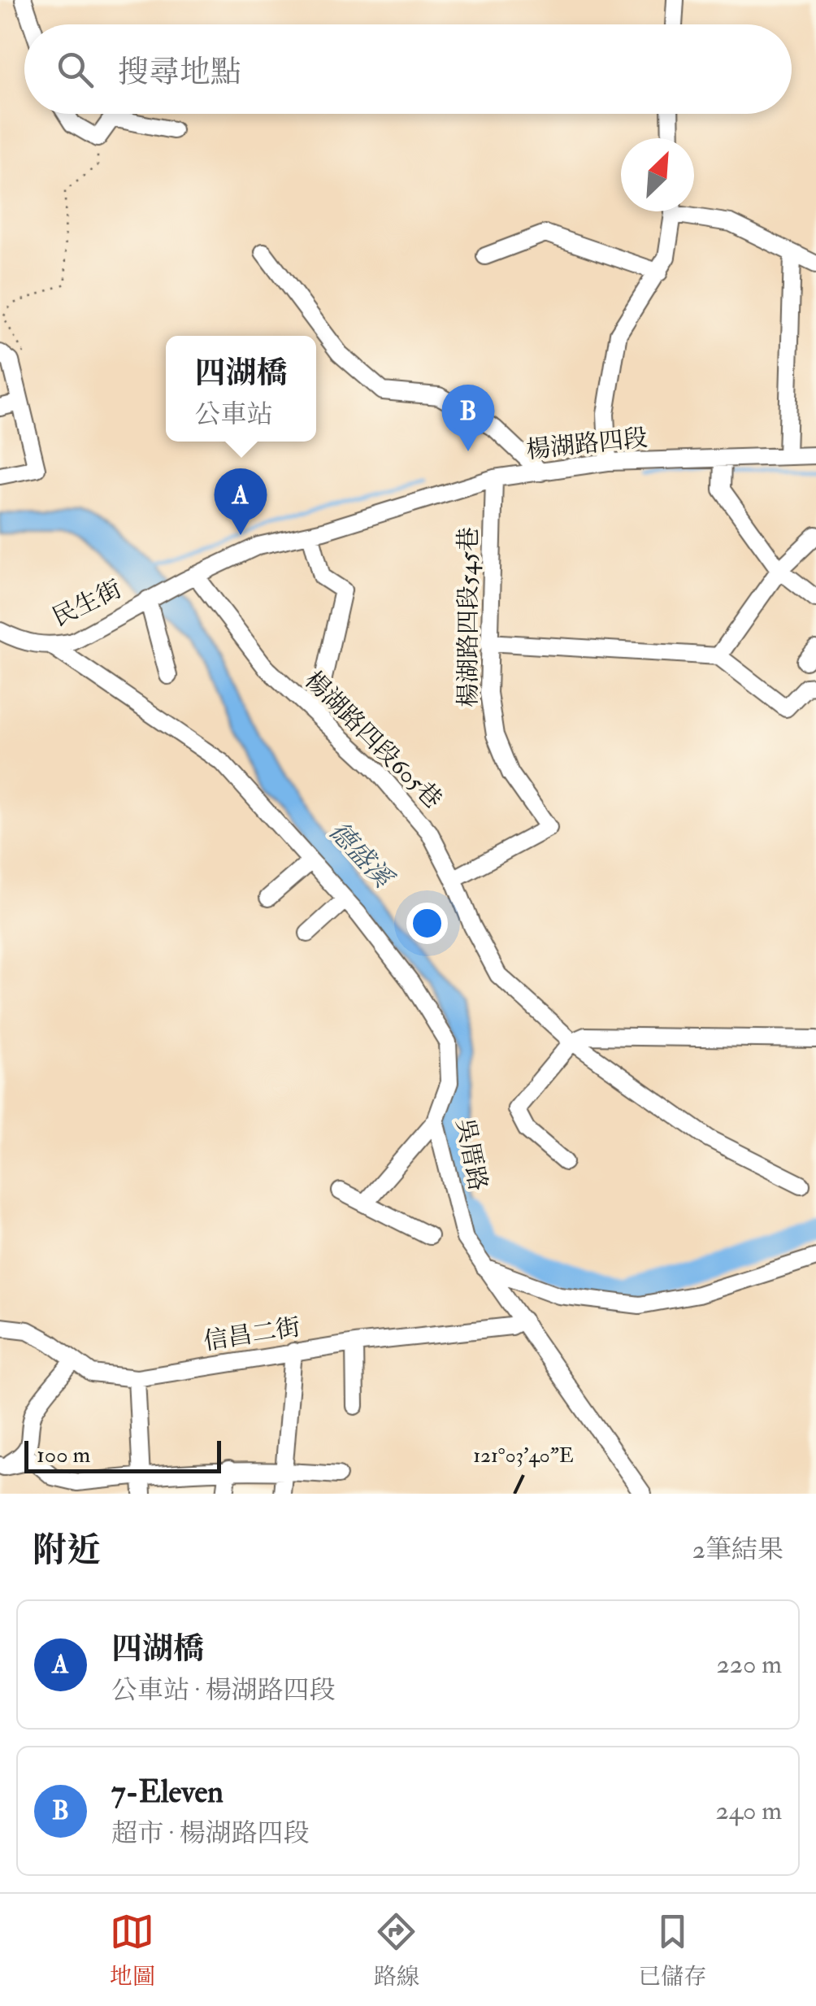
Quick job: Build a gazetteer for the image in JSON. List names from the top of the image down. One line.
{"streets":{"street":["楊湖路四段","民生街","楊湖路四段545巷","楊湖路四段605巷","吳厝路","信昌二街"]},"crossings":[["楊湖路四段","民生街"],["楊湖路四段","楊湖路四段545巷"],["楊湖路四段","楊湖路四段605巷"],["民生街","楊湖路四段605巷"],["民生街","吳厝路"],["楊湖路四段545巷","楊湖路四段605巷"],["吳厝路","信昌二街"]],"water":["德盛溪"],"scale_bar":"100 m","north":"top right","page":{"search":"搜尋地點","popup":["四湖橋","公車站"],"pins":["B","A"],"scale":"100 m","heading":["附近","2筆結果"],"list":[{"mark":"A","name":"四湖橋","note":"公車站 · 楊湖路四段","value":"220 m"},{"mark":"B","name":"7-Eleven","note":"超市 · 楊湖路四段","value":"240 m"}],"nav":["地圖","路線","已儲存"]},"coordinates":["121°03'40\"E"]}
